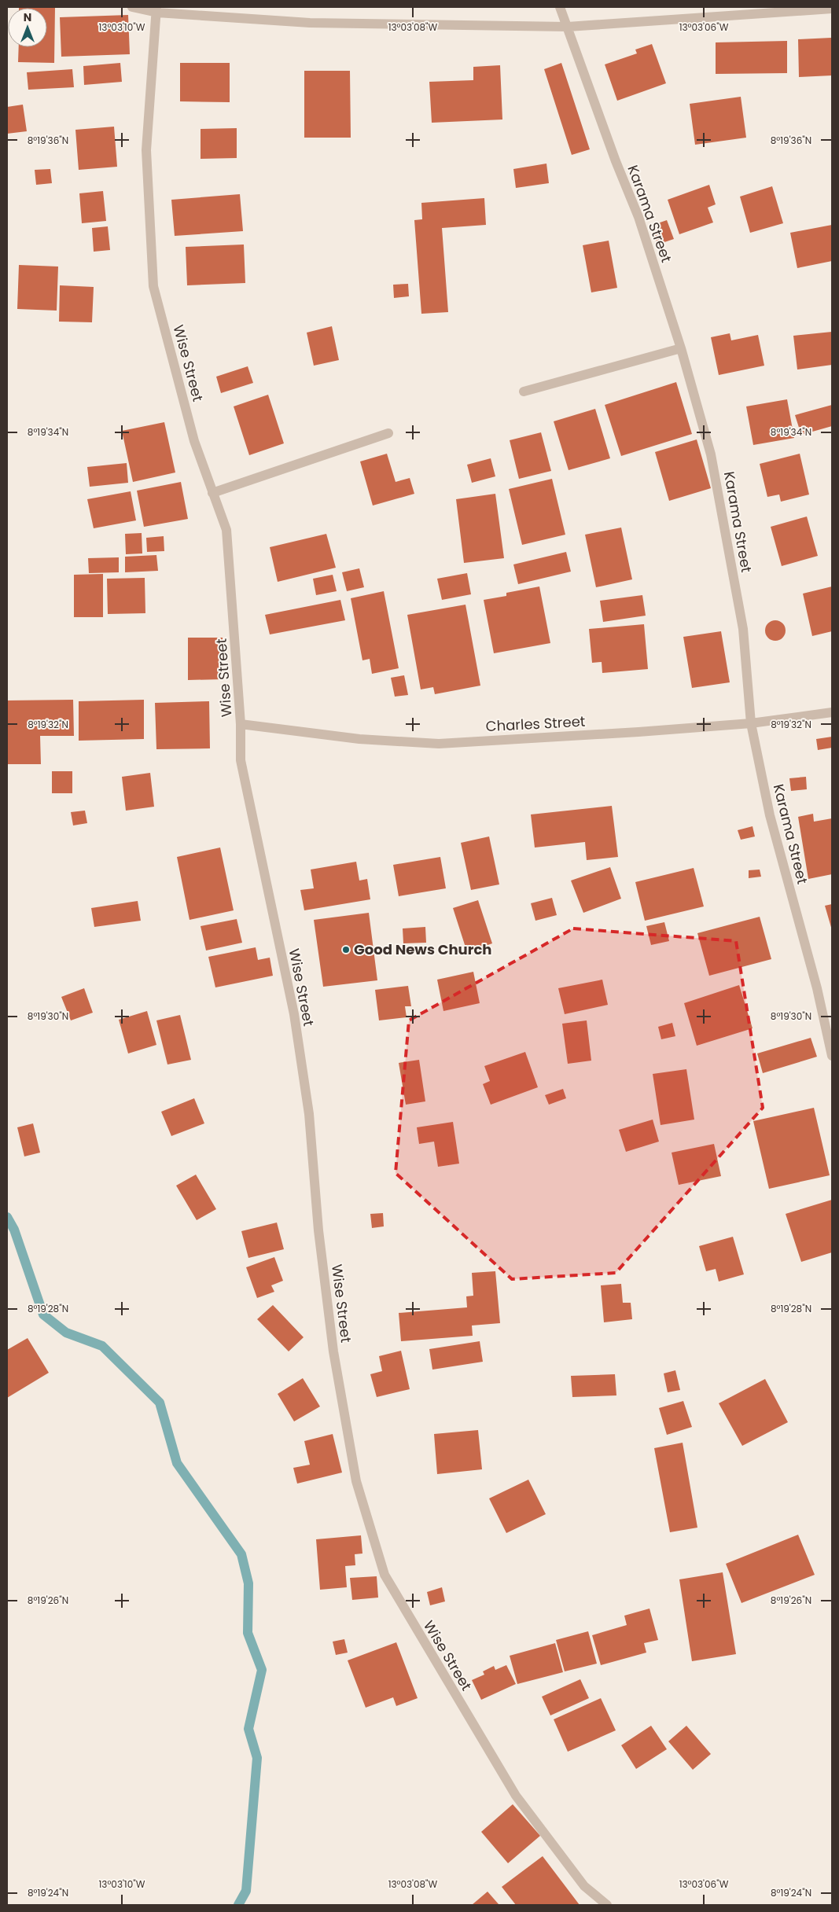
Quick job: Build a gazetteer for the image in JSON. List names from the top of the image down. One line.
{"streets":{"street":["Karama Street","Wise Street","Charles Street"]},"crossings":[["Karama Street","Charles Street"],["Wise Street","Charles Street"]],"places":["Good News Church"],"north":"top","coordinates":["13°03'10\"W","13°03'08\"W","13°03'06\"W","8°19'36\"N","8°19'34\"N","8°19'32\"N","8°19'30\"N","8°19'28\"N","8°19'26\"N","8°19'24\"N"]}
